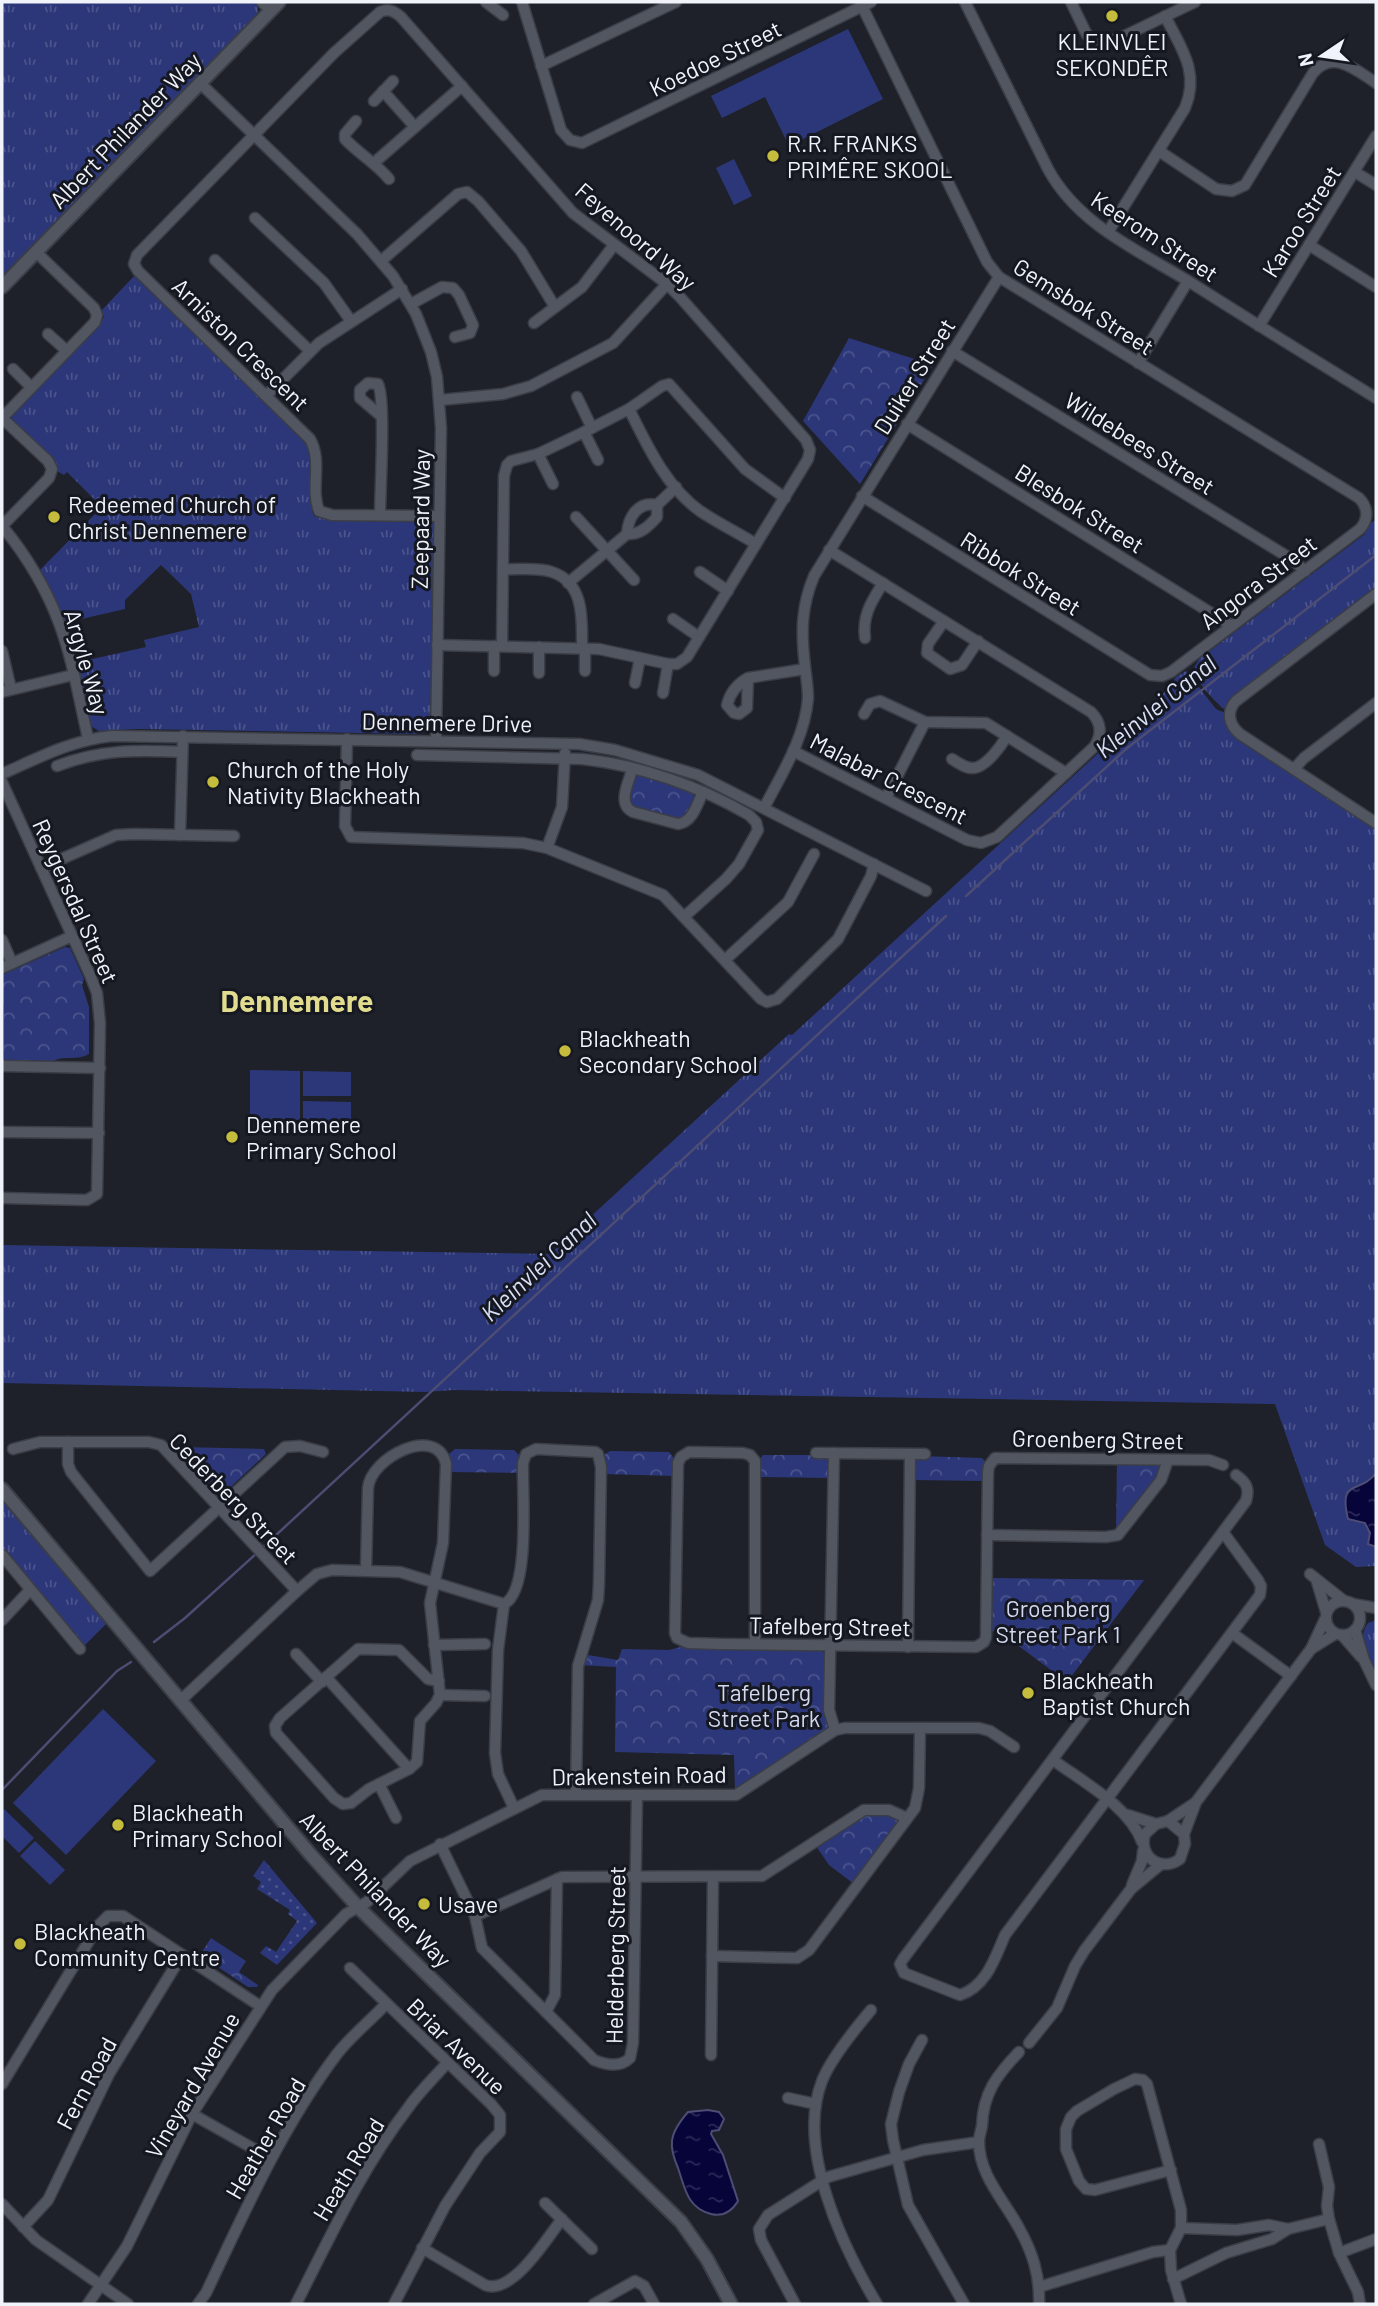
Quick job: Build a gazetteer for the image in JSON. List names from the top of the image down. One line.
{"streets":{"street":["Koedoe Street","Albert Philander Way","Karoo Street","Feyenoord Way","Keerom Street","Gemsbok Street","Arniston Crescent","Duiker Street","Wildebees Street","Blesbok Street","Zeepaard Way","Ribbok Street","Angora Street","Argyle Way","Dennemere Drive","Malabar Crescent","Reygersdal Street","Groenberg Street","Cederberg Street","Tafelberg Street","Drakenstein Road","Helderberg Street","Briar Avenue","Fern Road","Vineyard Avenue","Heather Road","Heath Road"]},"crossings":[["Koedoe Street","Gemsbok Street"],["Albert Philander Way","Zeepaard Way"],["Albert Philander Way","Drakenstein Road"],["Albert Philander Way","Vineyard Avenue"],["Karoo Street","Keerom Street"],["Feyenoord Way","Arniston Crescent"],["Feyenoord Way","Zeepaard Way"],["Gemsbok Street","Duiker Street"],["Gemsbok Street","Angora Street"],["Arniston Crescent","Zeepaard Way"],["Duiker Street","Wildebees Street"],["Duiker Street","Blesbok Street"],["Duiker Street","Ribbok Street"],["Duiker Street","Dennemere Drive"],["Duiker Street","Malabar Crescent"],["Wildebees Street","Angora Street"],["Blesbok Street","Angora Street"],["Zeepaard Way","Dennemere Drive"],["Ribbok Street","Angora Street"],["Argyle Way","Dennemere Drive"],["Groenberg Street","Tafelberg Street"],["Drakenstein Road","Helderberg Street"],["Drakenstein Road","Vineyard Avenue"],["Briar Avenue","Heather Road"],["Briar Avenue","Heath Road"]],"districts":["Dennemere"],"water":["Kleinvlei Canal"],"parks":["Groenberg Street Park 1","Tafelberg Street Park"],"places":["KLEINVLEI SEKONDÊR","R.R. FRANKS PRIMÊRE SKOOL","Redeemed Church of Christ Dennemere","Church of the Holy Nativity Blackheath","Blackheath Secondary School","Dennemere Primary School","Blackheath Baptist Church","Blackheath Primary School","Usave","Blackheath Community Centre"],"north":"left"}
